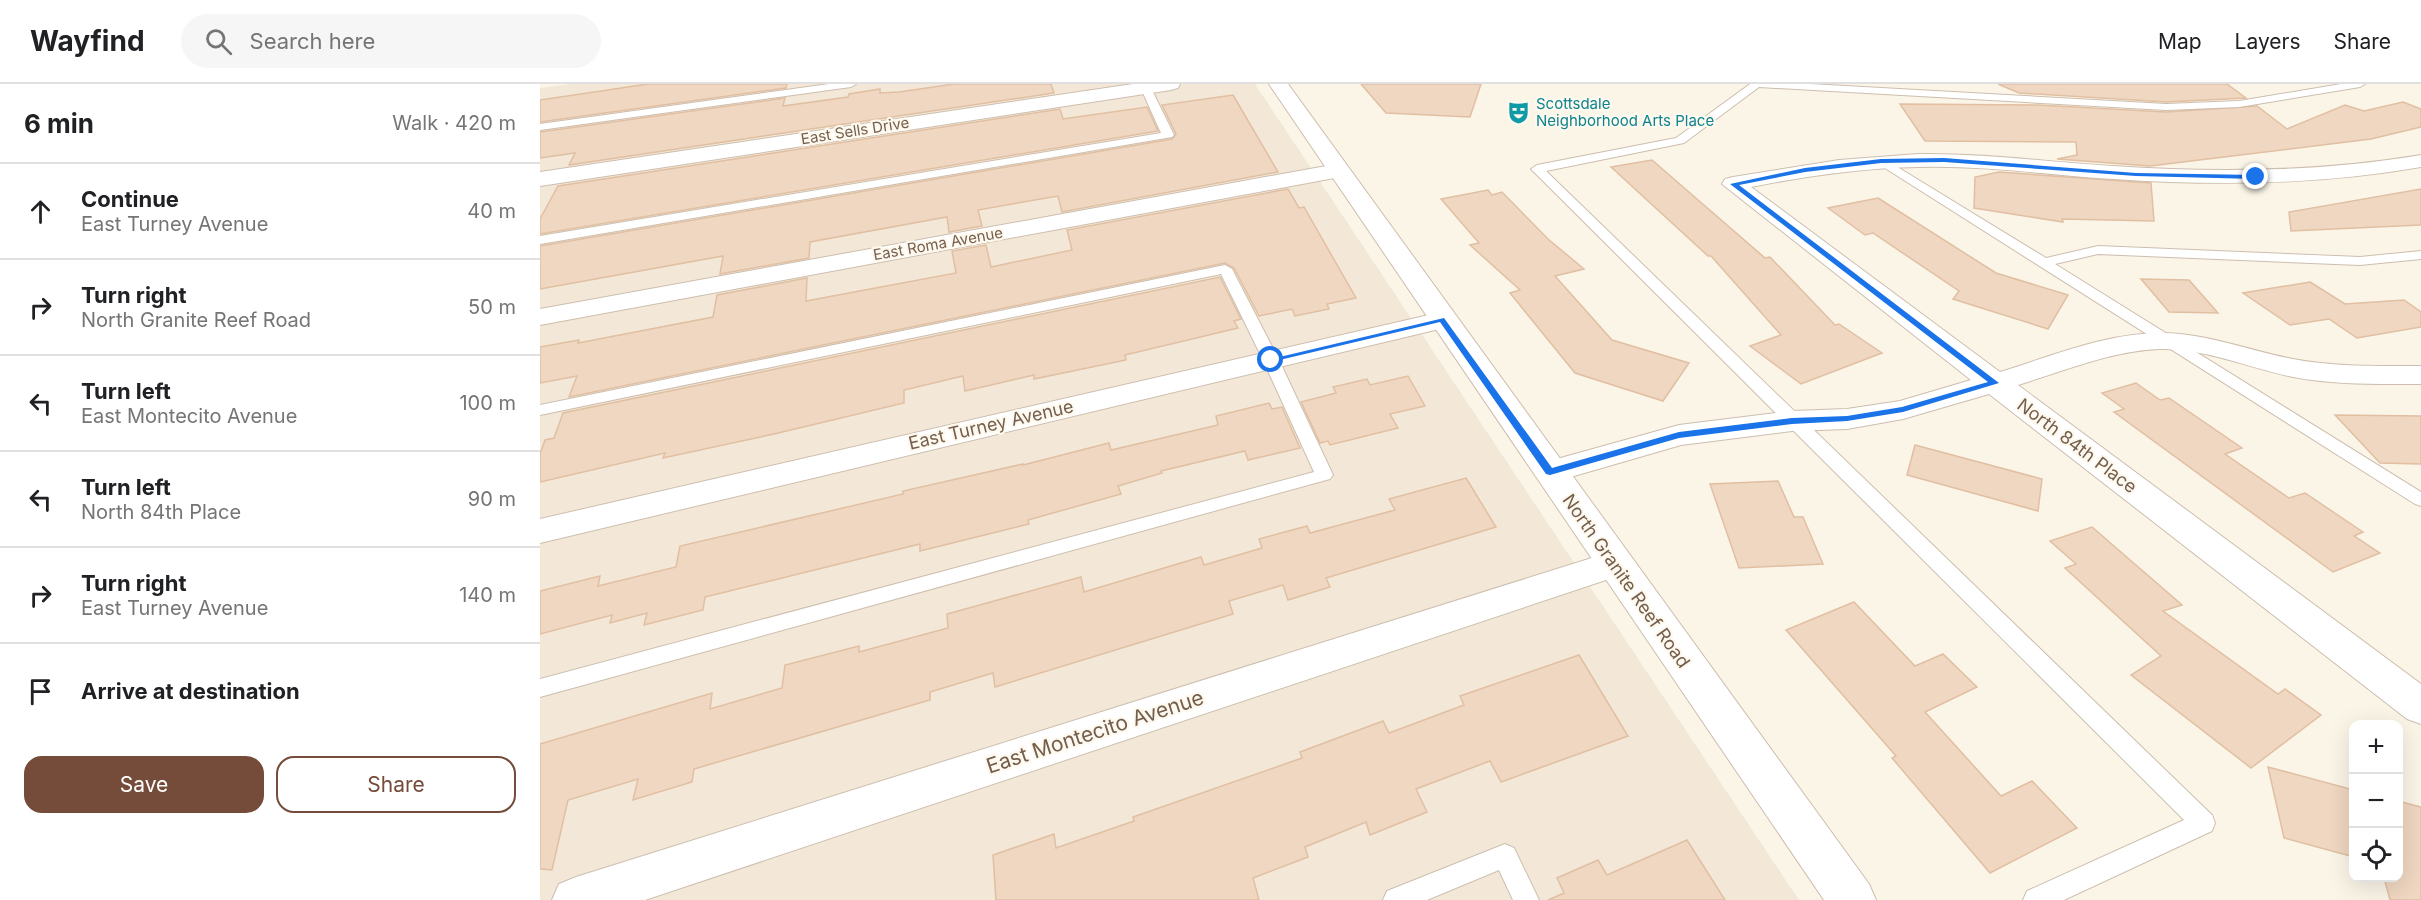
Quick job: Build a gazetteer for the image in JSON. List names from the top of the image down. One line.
{"streets":{"street":["East Sells Drive","East Roma Avenue","East Turney Avenue","North 84th Place","North Granite Reef Road","East Montecito Avenue"]},"crossings":[["East Roma Avenue","North Granite Reef Road"],["East Turney Avenue","North Granite Reef Road"],["North Granite Reef Road","East Montecito Avenue"]],"places":{"theatre":["Scottsdale Neighborhood Arts Place"]},"page":{"header":"Wayfind","search":"Search here","nav":["Map","Layers","Share"],"heading":["6 min","Walk · 420 m"],"list":[["Continue","East Turney Avenue","40 m"],["Turn right","North Granite Reef Road","50 m"],["Turn left","East Montecito Avenue","100 m"],["Turn left","North 84th Place","90 m"],["Turn right","East Turney Avenue","140 m"],"Arrive at destination"],"map_buttons":["+","−"],"buttons":["Save","Share"]}}
